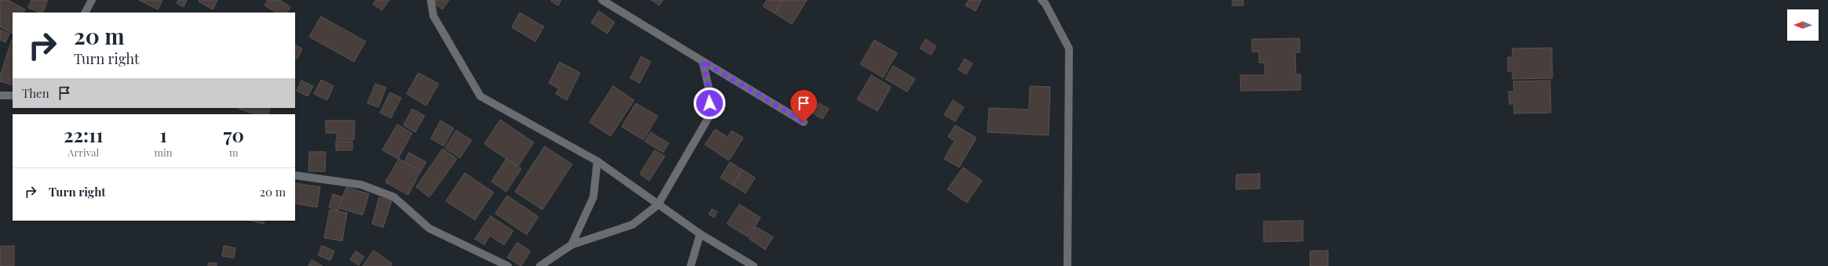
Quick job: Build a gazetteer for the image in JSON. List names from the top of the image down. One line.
{"north":"left","page":{"turn":["20 m","Turn right"],"then":"Then","eta":["22:11","Arrival","1","min","70","m"],"list":[{"name":"Turn right","value":"20 m"}]}}
